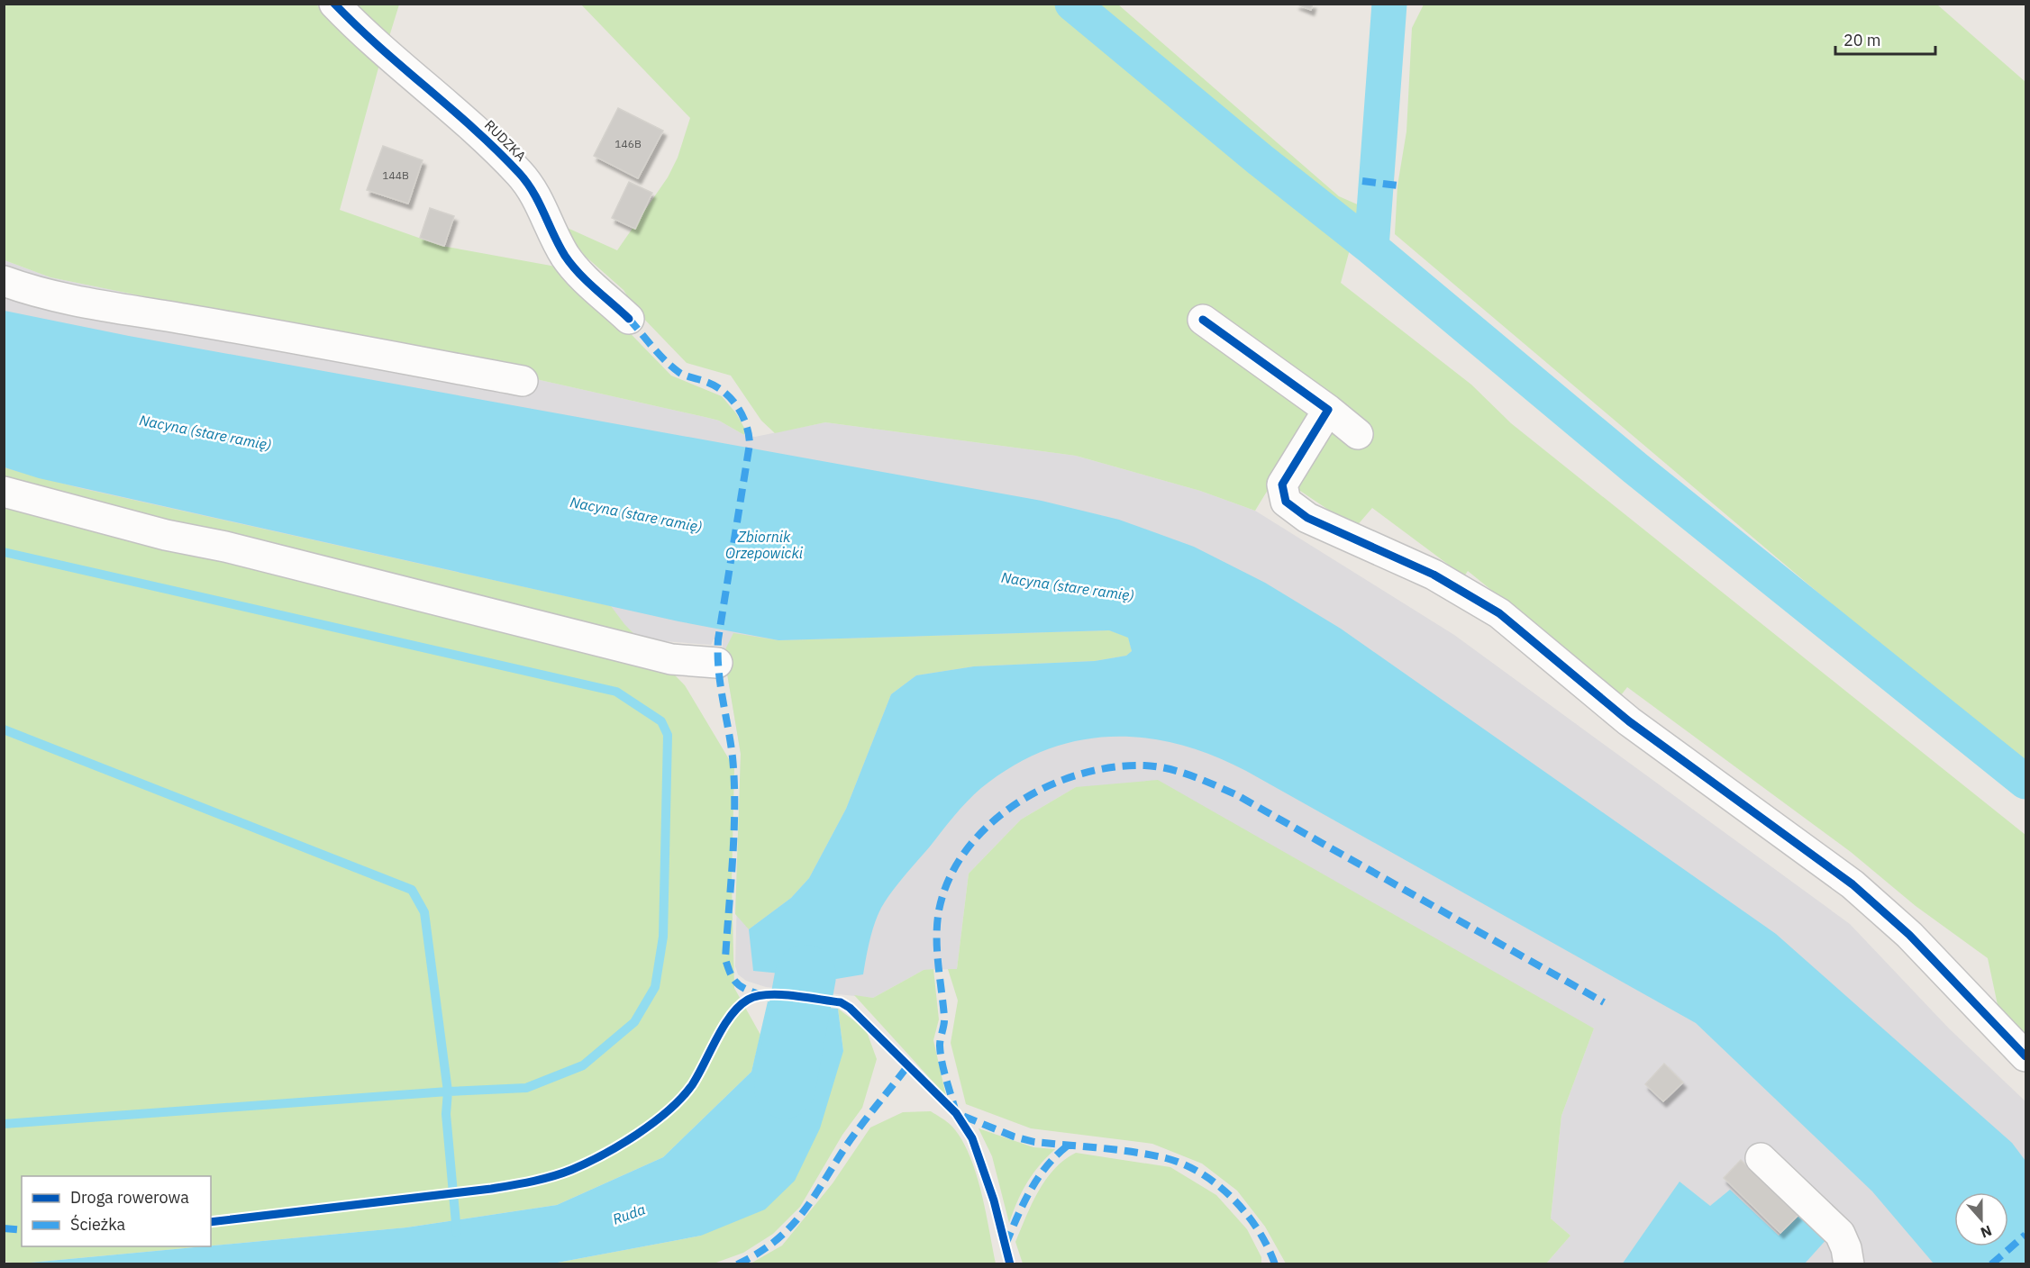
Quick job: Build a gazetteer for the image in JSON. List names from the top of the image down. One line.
{"streets":{"street":["RUDZKA"]},"water":["Nacyna (stare ramię)","Zbiornik Orzepowicki","Ruda"],"house_numbers":["146B","144B"],"legend":["Droga rowerowa","Ścieżka"],"scale_bar":"20 m","north":"bottom"}
